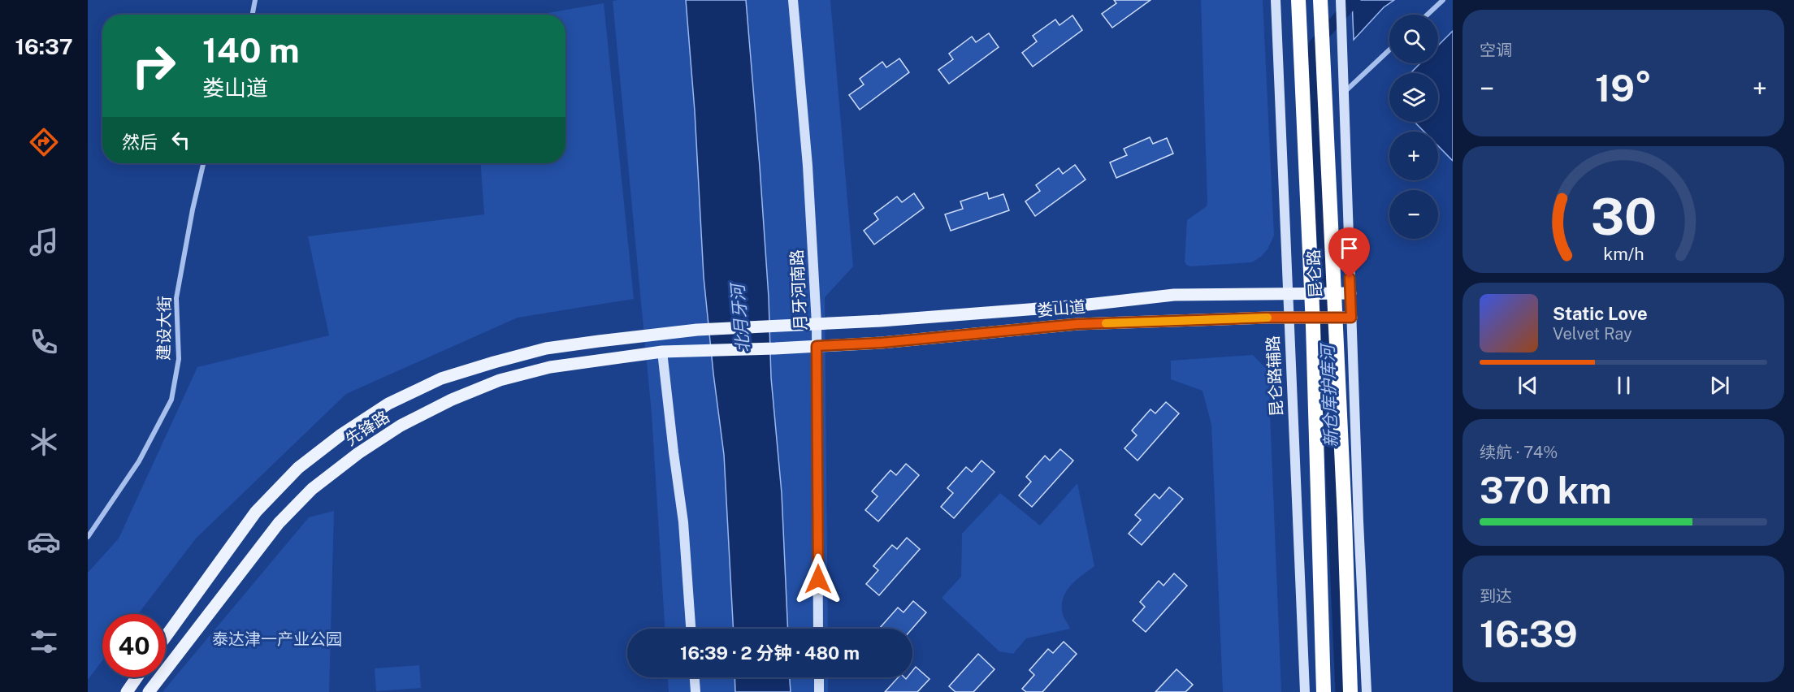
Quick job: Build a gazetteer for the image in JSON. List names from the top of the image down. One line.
{"streets":{"highway":["昆仑路"],"main road":["月牙河南路","娄山道","昆仑路辅路","先锋路"],"street":["建设大街"]},"crossings":[["月牙河南路","娄山道"],["娄山道","昆仑路辅路"],["娄山道","先锋路"]],"water":["北月牙河","新仓库护库河"],"parks":["泰达津一产业公园"],"page":{"tabs":"16:37","tile":["空调",["续航 · 74%","370 km"],["到达","16:39"]],"map_buttons":["+","−"],"turn":["140 m","娄山道"],"heat":["−","19°","+"],"then":"然后","song":["Static Love","Velvet Ray"],"limit":"40","trip":"16:39 · 2 分钟 · 480 m","gauge":["30","km/h"]}}
